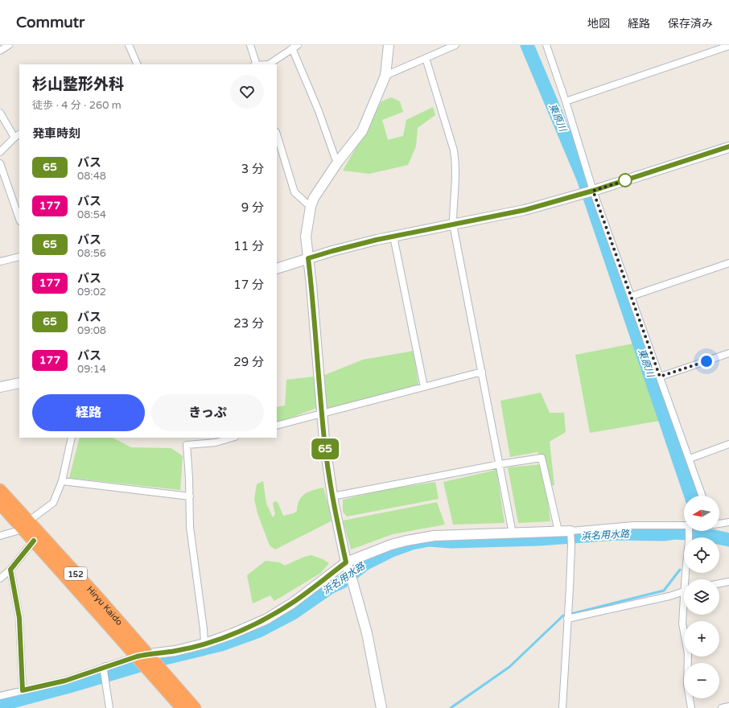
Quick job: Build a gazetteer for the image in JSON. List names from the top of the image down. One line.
{"streets":{"highway":["152","Hiryu Kaido"]},"water":["東原川","浜名用水路"],"lines":["bus line 65"],"north":"left","page":{"header":"Commutr","nav":["地図","経路","保存済み"],"on_map":"65","heading":[["杉山整形外科","徒歩 · 4 分 · 260 m"],"発車時刻"],"list":[{"mark":"65","name":"バス","note":"08:48","value":"3 分"},{"mark":"177","name":"バス","note":"08:54","value":"9 分"},{"mark":"65","name":"バス","note":"08:56","value":"11 分"},{"mark":"177","name":"バス","note":"09:02","value":"17 分"},{"mark":"65","name":"バス","note":"09:08","value":"23 分"},{"mark":"177","name":"バス","note":"09:14","value":"29 分"}],"buttons":["経路","きっぷ"],"map_buttons":["+","−"]}}
